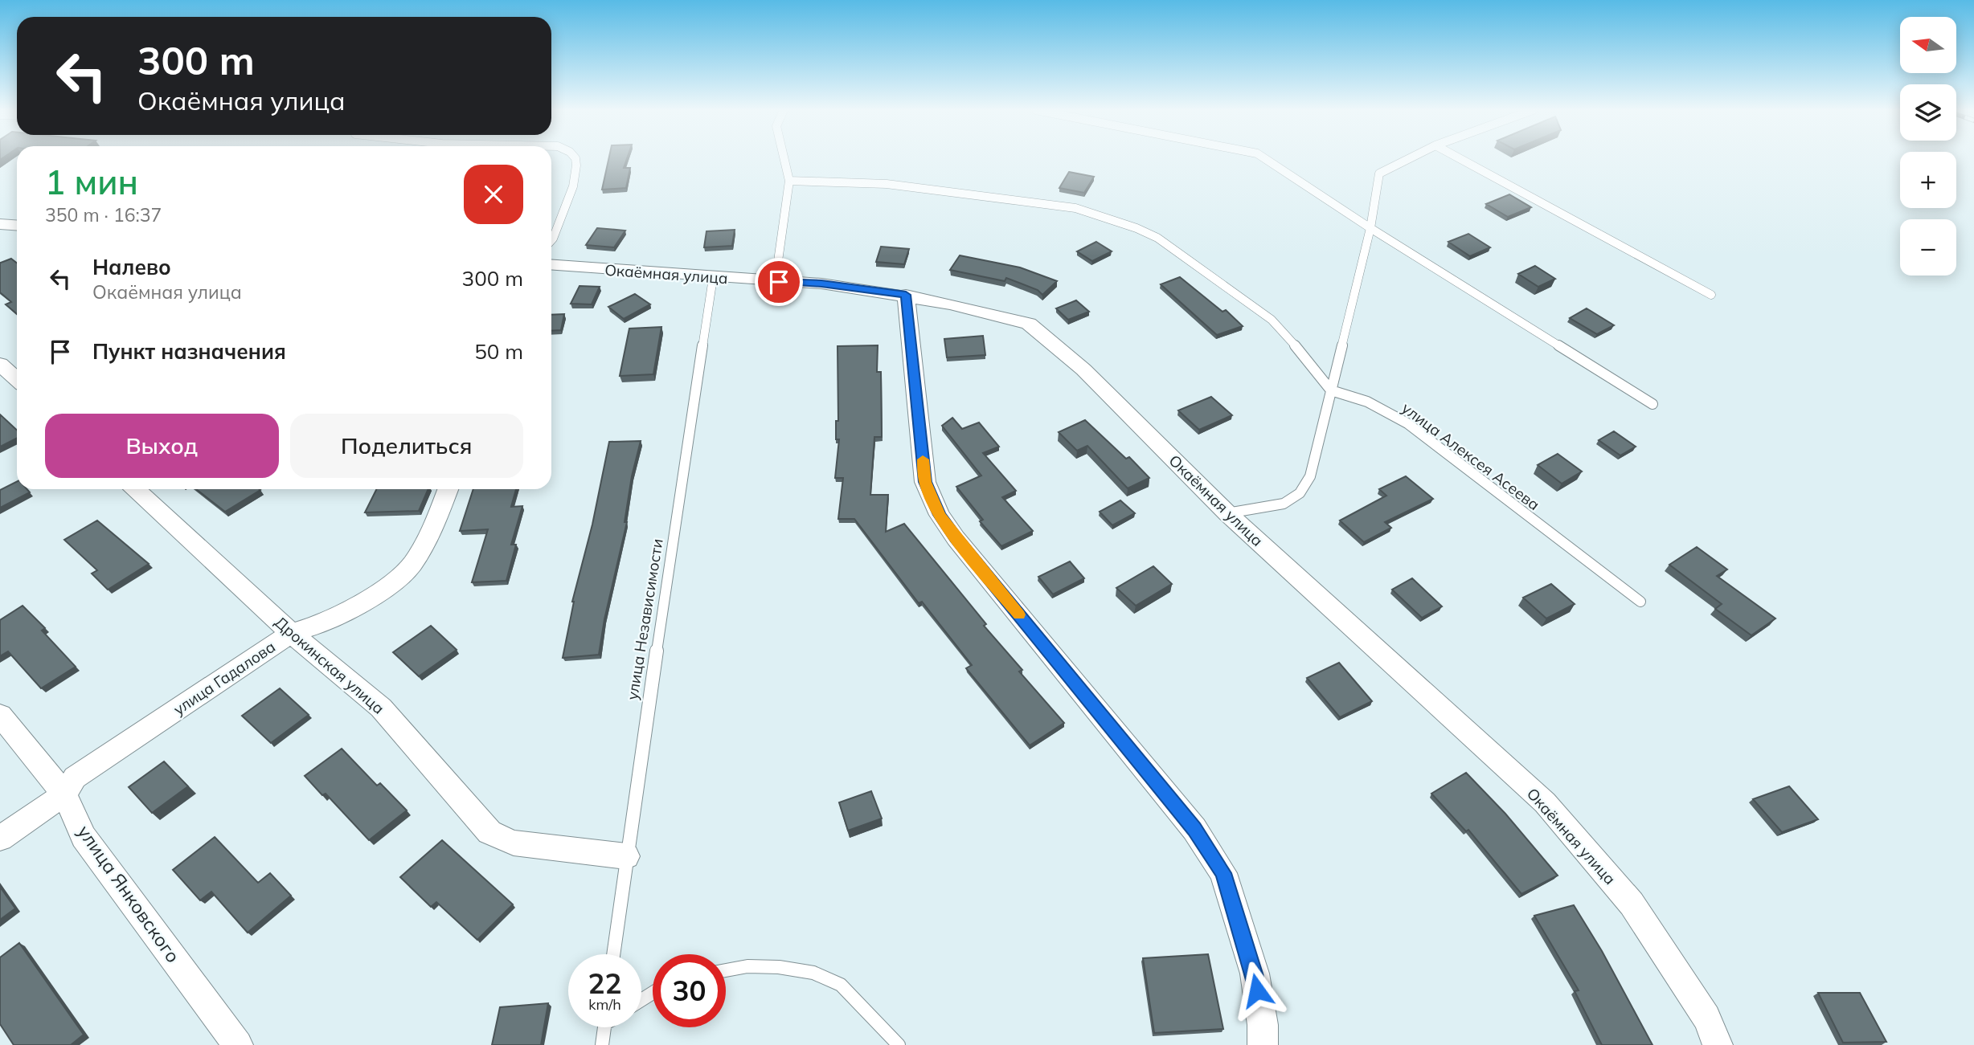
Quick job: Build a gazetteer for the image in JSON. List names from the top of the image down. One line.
{"streets":{"street":["Окаёмная улица","Дрокинская улица","улица Гадалова","улица Янковского"],"lane":["улица Алексея Асеева","улица Независимости"]},"crossings":[["Окаёмная улица","улица Независимости"],["улица Независимости","Дрокинская улица"],["Дрокинская улица","улица Гадалова"],["улица Гадалова","улица Янковского"]],"north":"left","page":{"map_buttons":["+","−"],"turn":["300 m","Окаёмная улица"],"heading":["1 мин","350 m · 16:37"],"list":[{"name":"Налево","note":"Окаёмная улица","value":"300 m"},{"name":"Пункт назначения","value":"50 m"}],"buttons":["Выход","Поделиться"],"speed":"22 km/h","limit":"30"}}
